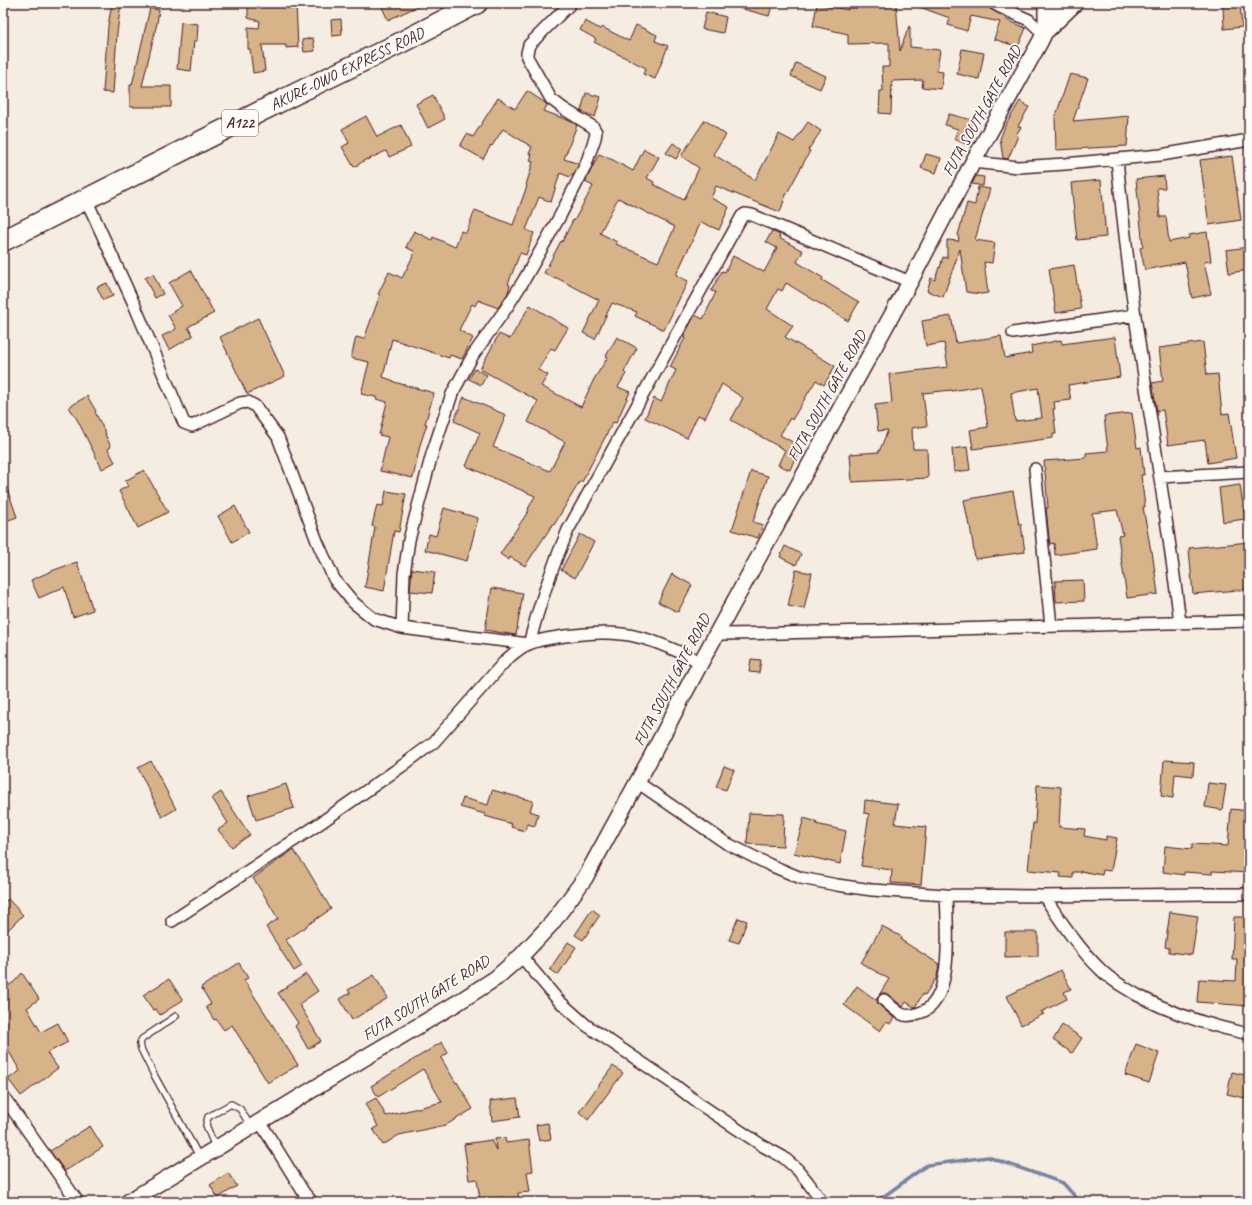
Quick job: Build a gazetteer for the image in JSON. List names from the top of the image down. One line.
{"streets":{"highway":["AKURE-OWO EXPRESS ROAD","A122"],"main road":["FUTA SOUTH GATE ROAD"]}}
